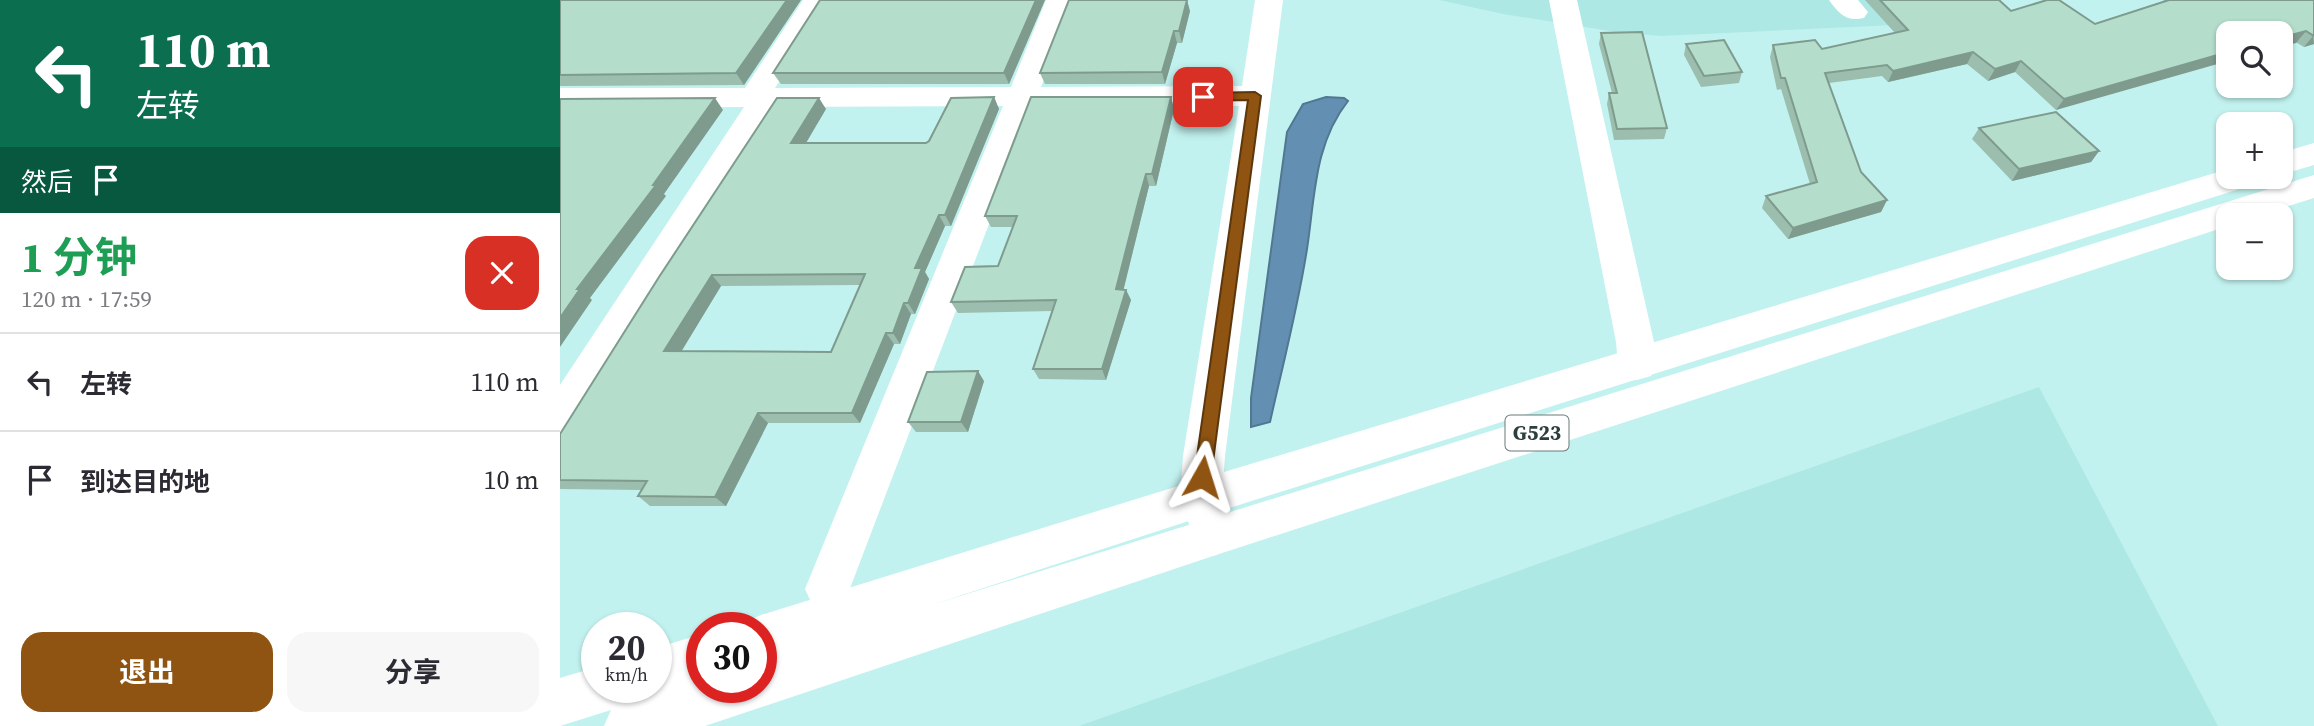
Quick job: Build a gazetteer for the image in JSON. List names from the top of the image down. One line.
{"streets":{"main road":["G523"]},"page":{"turn":["110 m","左转"],"map_buttons":["+","−"],"then":"然后","heading":["1 分钟","120 m · 17:59"],"list":[{"name":"左转","value":"110 m"},{"name":"到达目的地","value":"10 m"}],"speed":"20 km/h","limit":"30","buttons":["退出","分享"]}}
